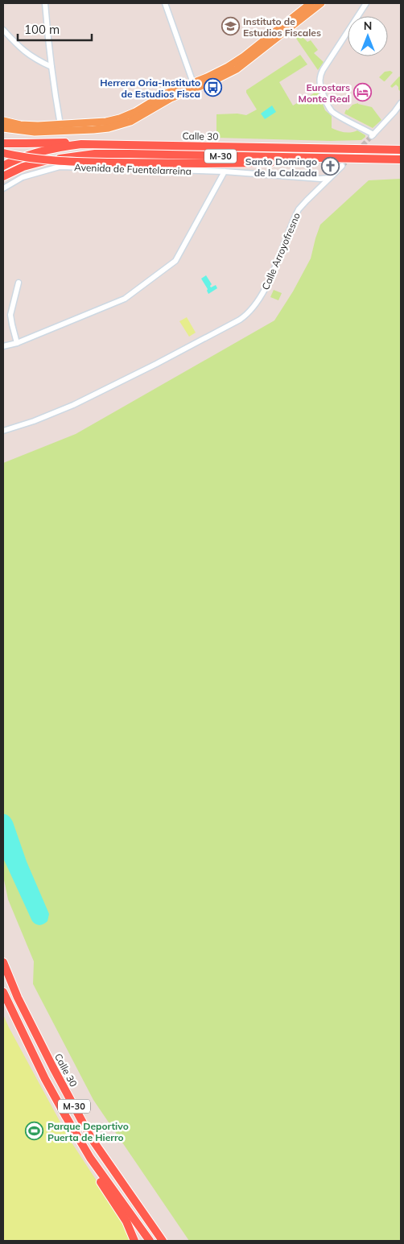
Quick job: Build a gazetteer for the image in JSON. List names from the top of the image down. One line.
{"streets":{"highway":["Calle 30","M-30"],"street":["Avenida de Fuentelarreina","Calle Arroyofresno"]},"crossings":[["Calle 30","Calle Arroyofresno"],["Avenida de Fuentelarreina","Calle Arroyofresno"]],"places":{"school or university":["Instituto de Estudios Fiscales"],"bus stop":["Herrera Oria-Instituto de Estudios Fisca"],"hotel":["Eurostars Monte Real"],"church":["Santo Domingo de la Calzada"],"sports":["Parque Deportivo Puerta de Hierro"]},"scale_bar":"100 m","north":"top"}
